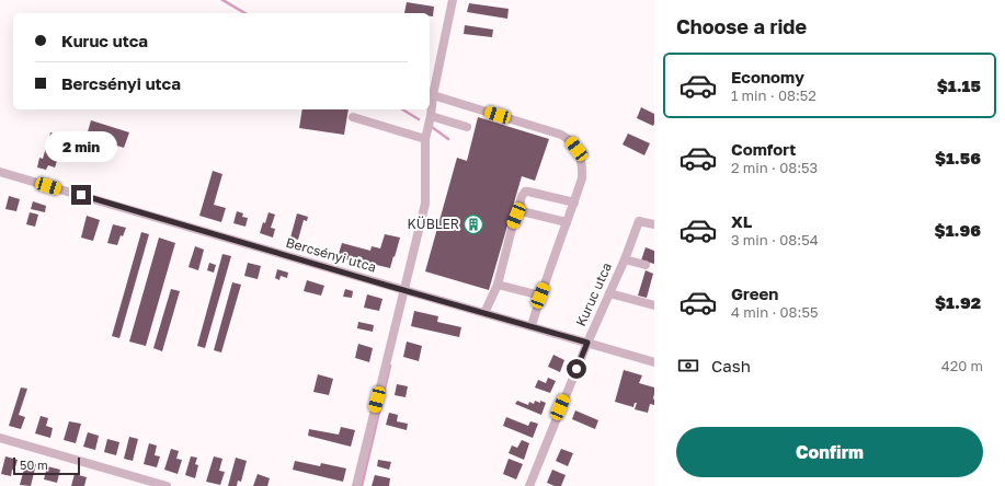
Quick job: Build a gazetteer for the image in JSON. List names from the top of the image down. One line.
{"streets":{"street":["Bercsényi utca","Kuruc utca"]},"crossings":[["Bercsényi utca","Kuruc utca"]],"places":{"building":["KÜBLER"]},"scale_bar":"50 m","page":{"heading":"Choose a ride","banner":["Kuruc utca","Bercsényi utca"],"list":[{"name":"Economy","note":"1 min · 08:52","value":"$1.15"},{"name":"Comfort","note":"2 min · 08:53","value":"$1.56"},{"name":"XL","note":"3 min · 08:54","value":"$1.96"},{"name":"Green","note":"4 min · 08:55","value":"$1.92"}],"bubble":"2 min","pay":["Cash","420 m"],"buttons":"Confirm","scale":"50 m"}}
